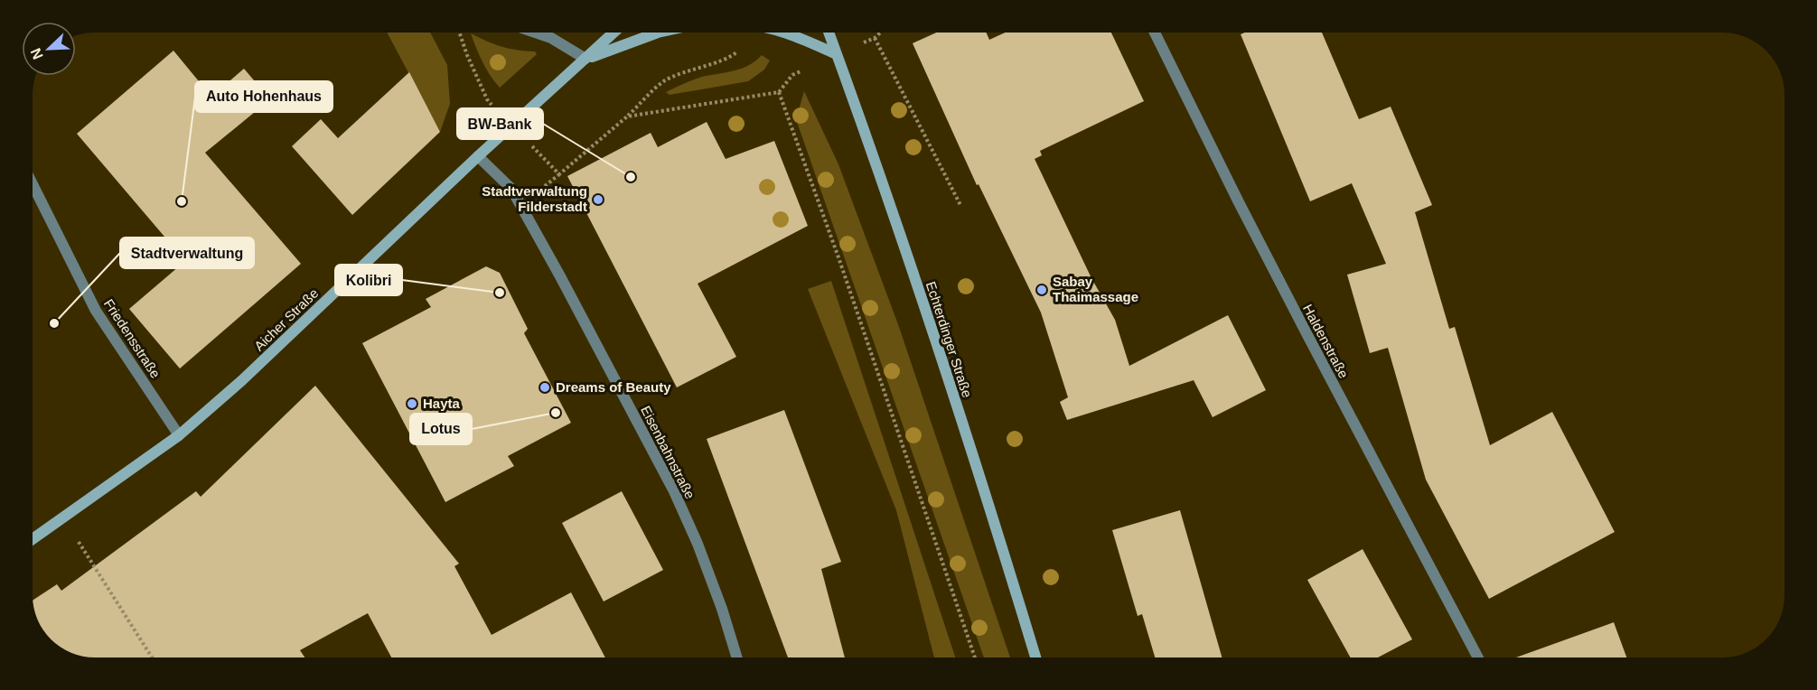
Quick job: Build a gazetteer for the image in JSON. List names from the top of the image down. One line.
{"streets":{"main road":["Aicher Straße","Echterdinger Straße"],"street":["Friedensstraße","Haldenstraße","Eisenbahnstraße"]},"crossings":[["Aicher Straße","Friedensstraße"],["Aicher Straße","Eisenbahnstraße"]],"places":["BW-Bank","Stadtverwaltung Filderstadt","Auto Hohenhaus","Sabay Thaimassage","Kolibri","Stadtverwaltung","Dreams of Beauty","Hayta","Lotus"],"north":"bottom left"}
